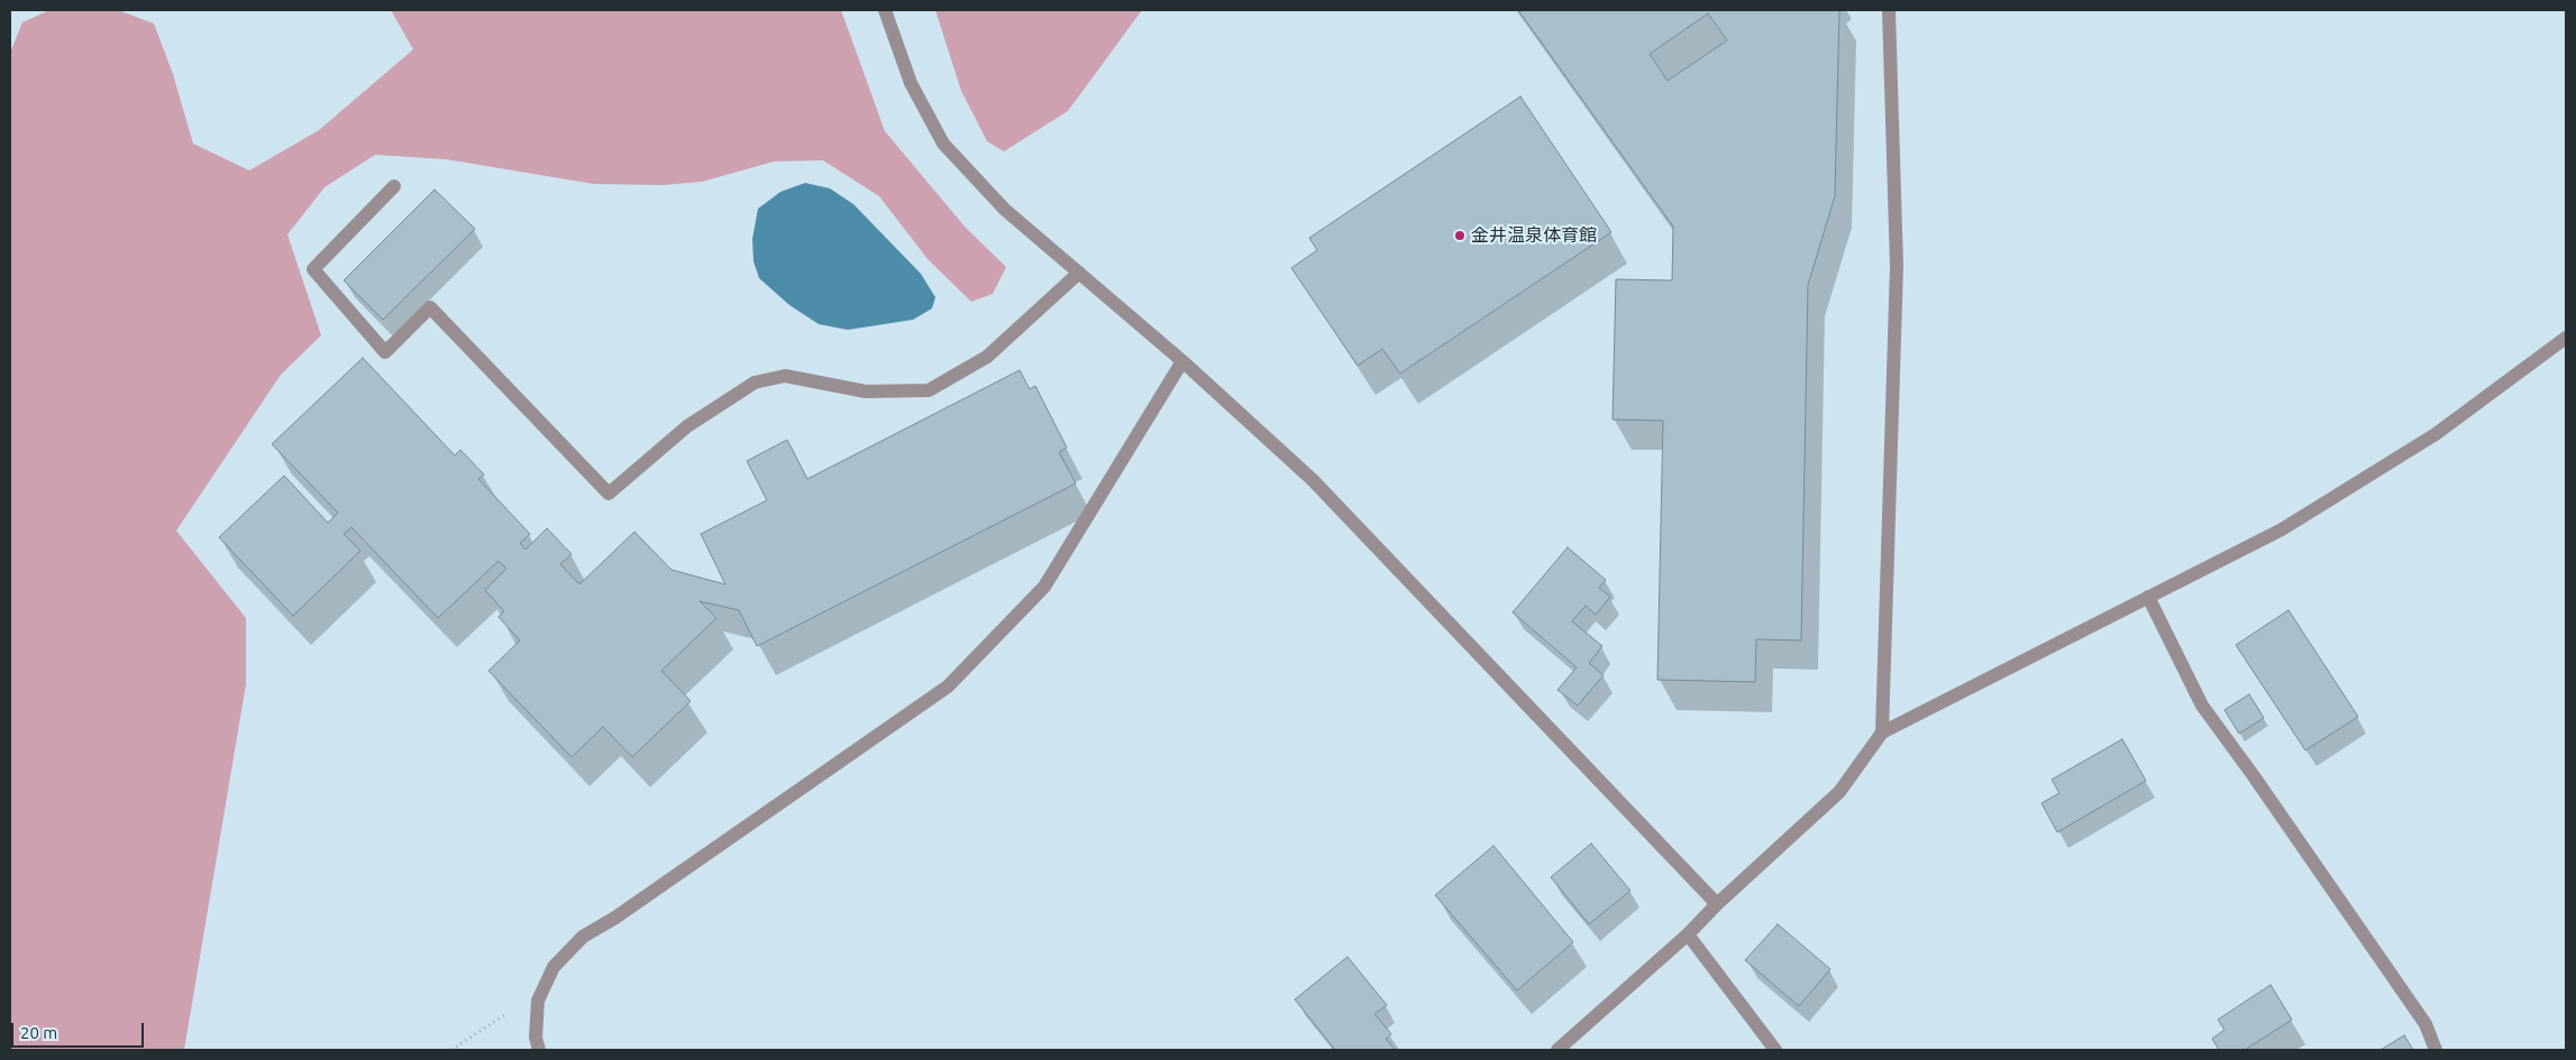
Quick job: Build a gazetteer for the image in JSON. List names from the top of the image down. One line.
{"places":["金井温泉体育館"],"scale_bar":"20 m"}
